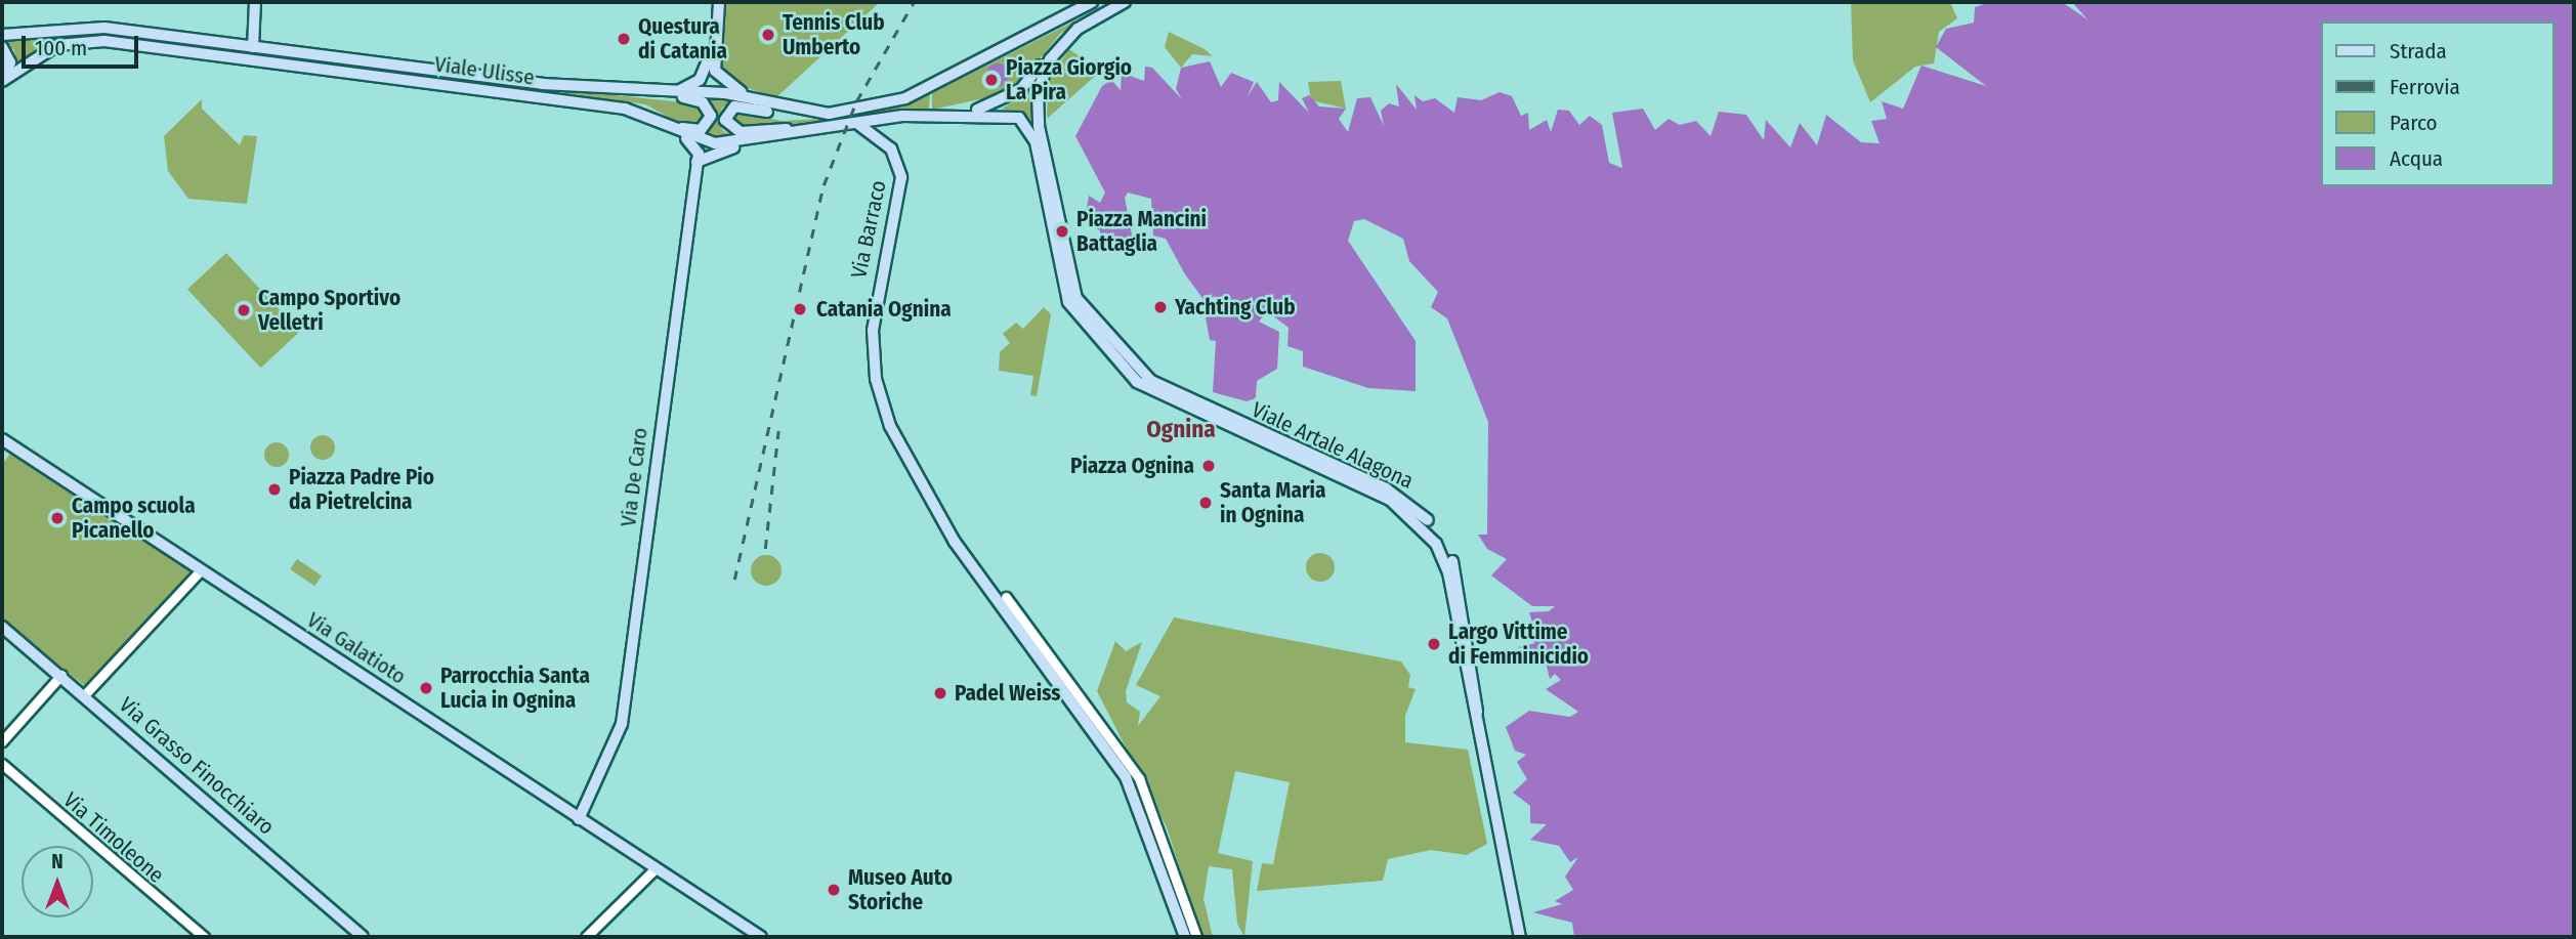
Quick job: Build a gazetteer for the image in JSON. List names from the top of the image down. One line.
{"streets":{"main road":["Viale Ulisse","Via Barraco","Viale Artale Alagona","Via De Caro","Via Galatioto","Via Grasso Finocchiaro"],"street":["Via Timoleone"]},"crossings":[["Via De Caro","Via Galatioto"]],"districts":["Ognina"],"places":["Tennis Club Umberto","Questura di Catania","Piazza Giorgio La Pira","Piazza Mancini Battaglia","Yachting Club","Catania Ognina","Campo Sportivo Velletri","Piazza Ognina","Piazza Padre Pio da Pietrelcina","Santa Maria in Ognina","Campo scuola Picanello","Largo Vittime di Femminicidio","Parrocchia Santa Lucia in Ognina","Padel Weiss","Museo Auto Storiche"],"legend":["Strada","Ferrovia","Parco","Acqua"],"scale_bar":"100 m","north":"top"}
